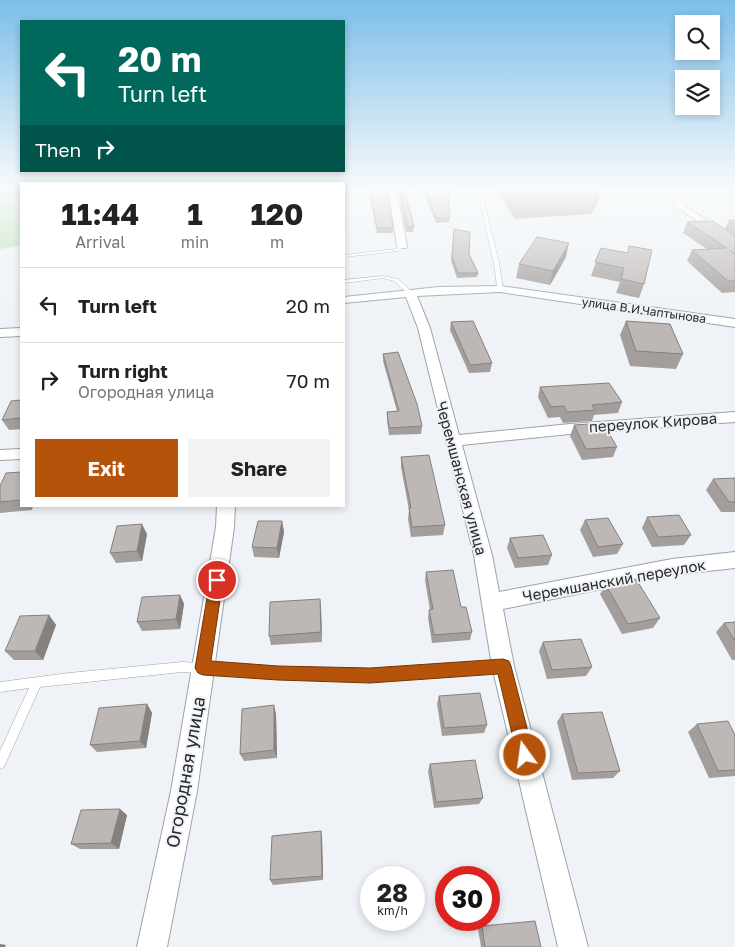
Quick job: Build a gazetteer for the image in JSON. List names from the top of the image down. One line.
{"streets":{"street":["улица В.И.Чаптынова","переулок Кирова","Черемшанская улица","Черемшанский переулок","Огородная улица"]},"crossings":[["улица В.И.Чаптынова","Черемшанская улица"],["переулок Кирова","Черемшанская улица"],["Черемшанская улица","Черемшанский переулок"]],"page":{"turn":["20 m","Turn left"],"then":"Then","eta":["11:44","Arrival","1","min","120","m"],"list":[{"name":"Turn left","value":"20 m"},{"name":"Turn right","note":"Огородная улица","value":"70 m"}],"buttons":["Exit","Share"],"speed":"28 km/h","limit":"30"}}
